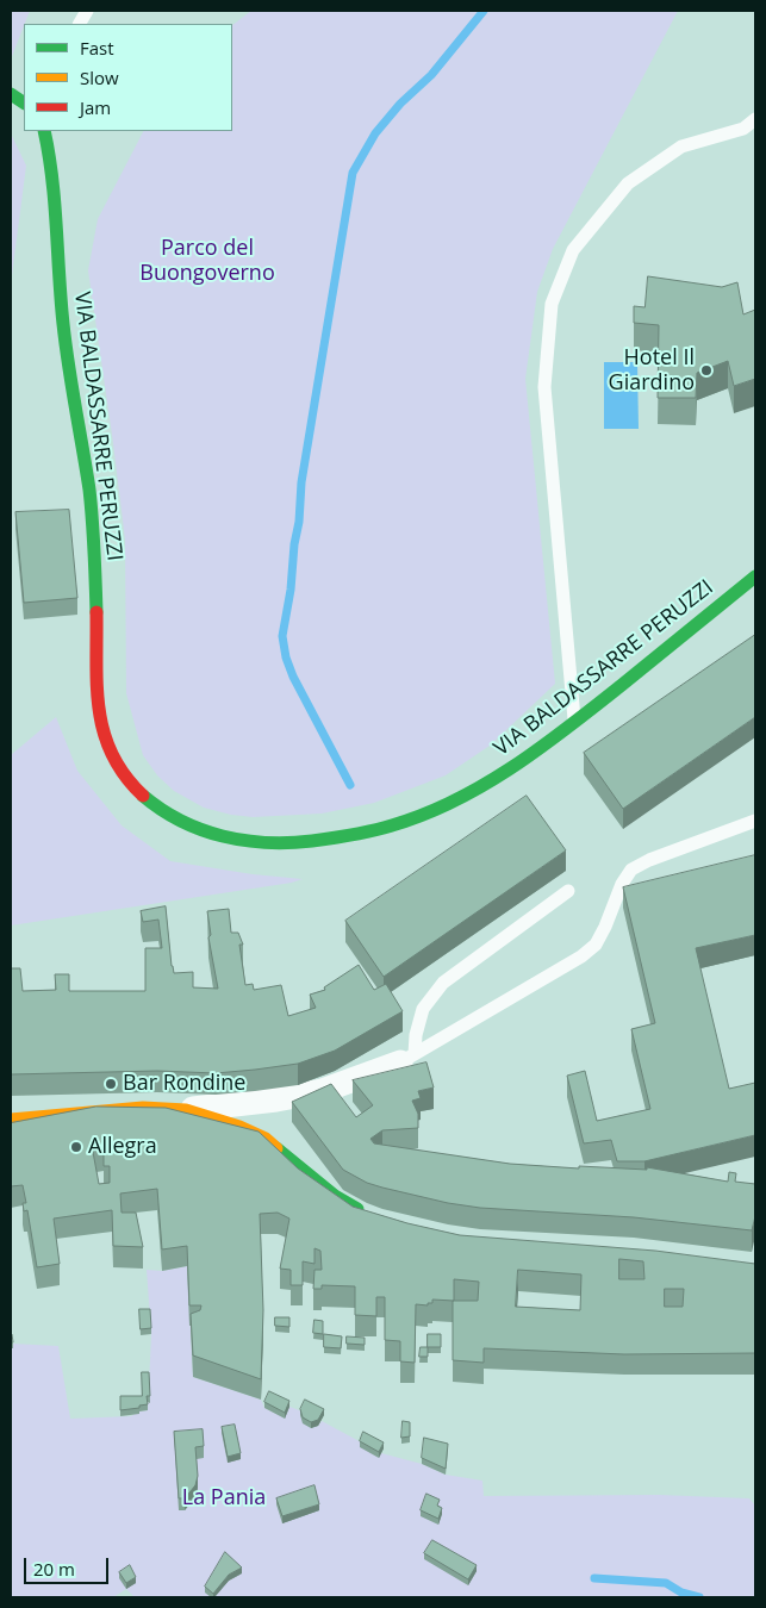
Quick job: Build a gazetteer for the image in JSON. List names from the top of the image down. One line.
{"streets":{"street":["VIA BALDASSARRE PERUZZI"]},"parks":["Parco del Buongoverno","La Pania"],"places":["Hotel Il Giardino","Bar Rondine","Allegra"],"legend":["Fast","Slow","Jam"],"scale_bar":"20 m"}
